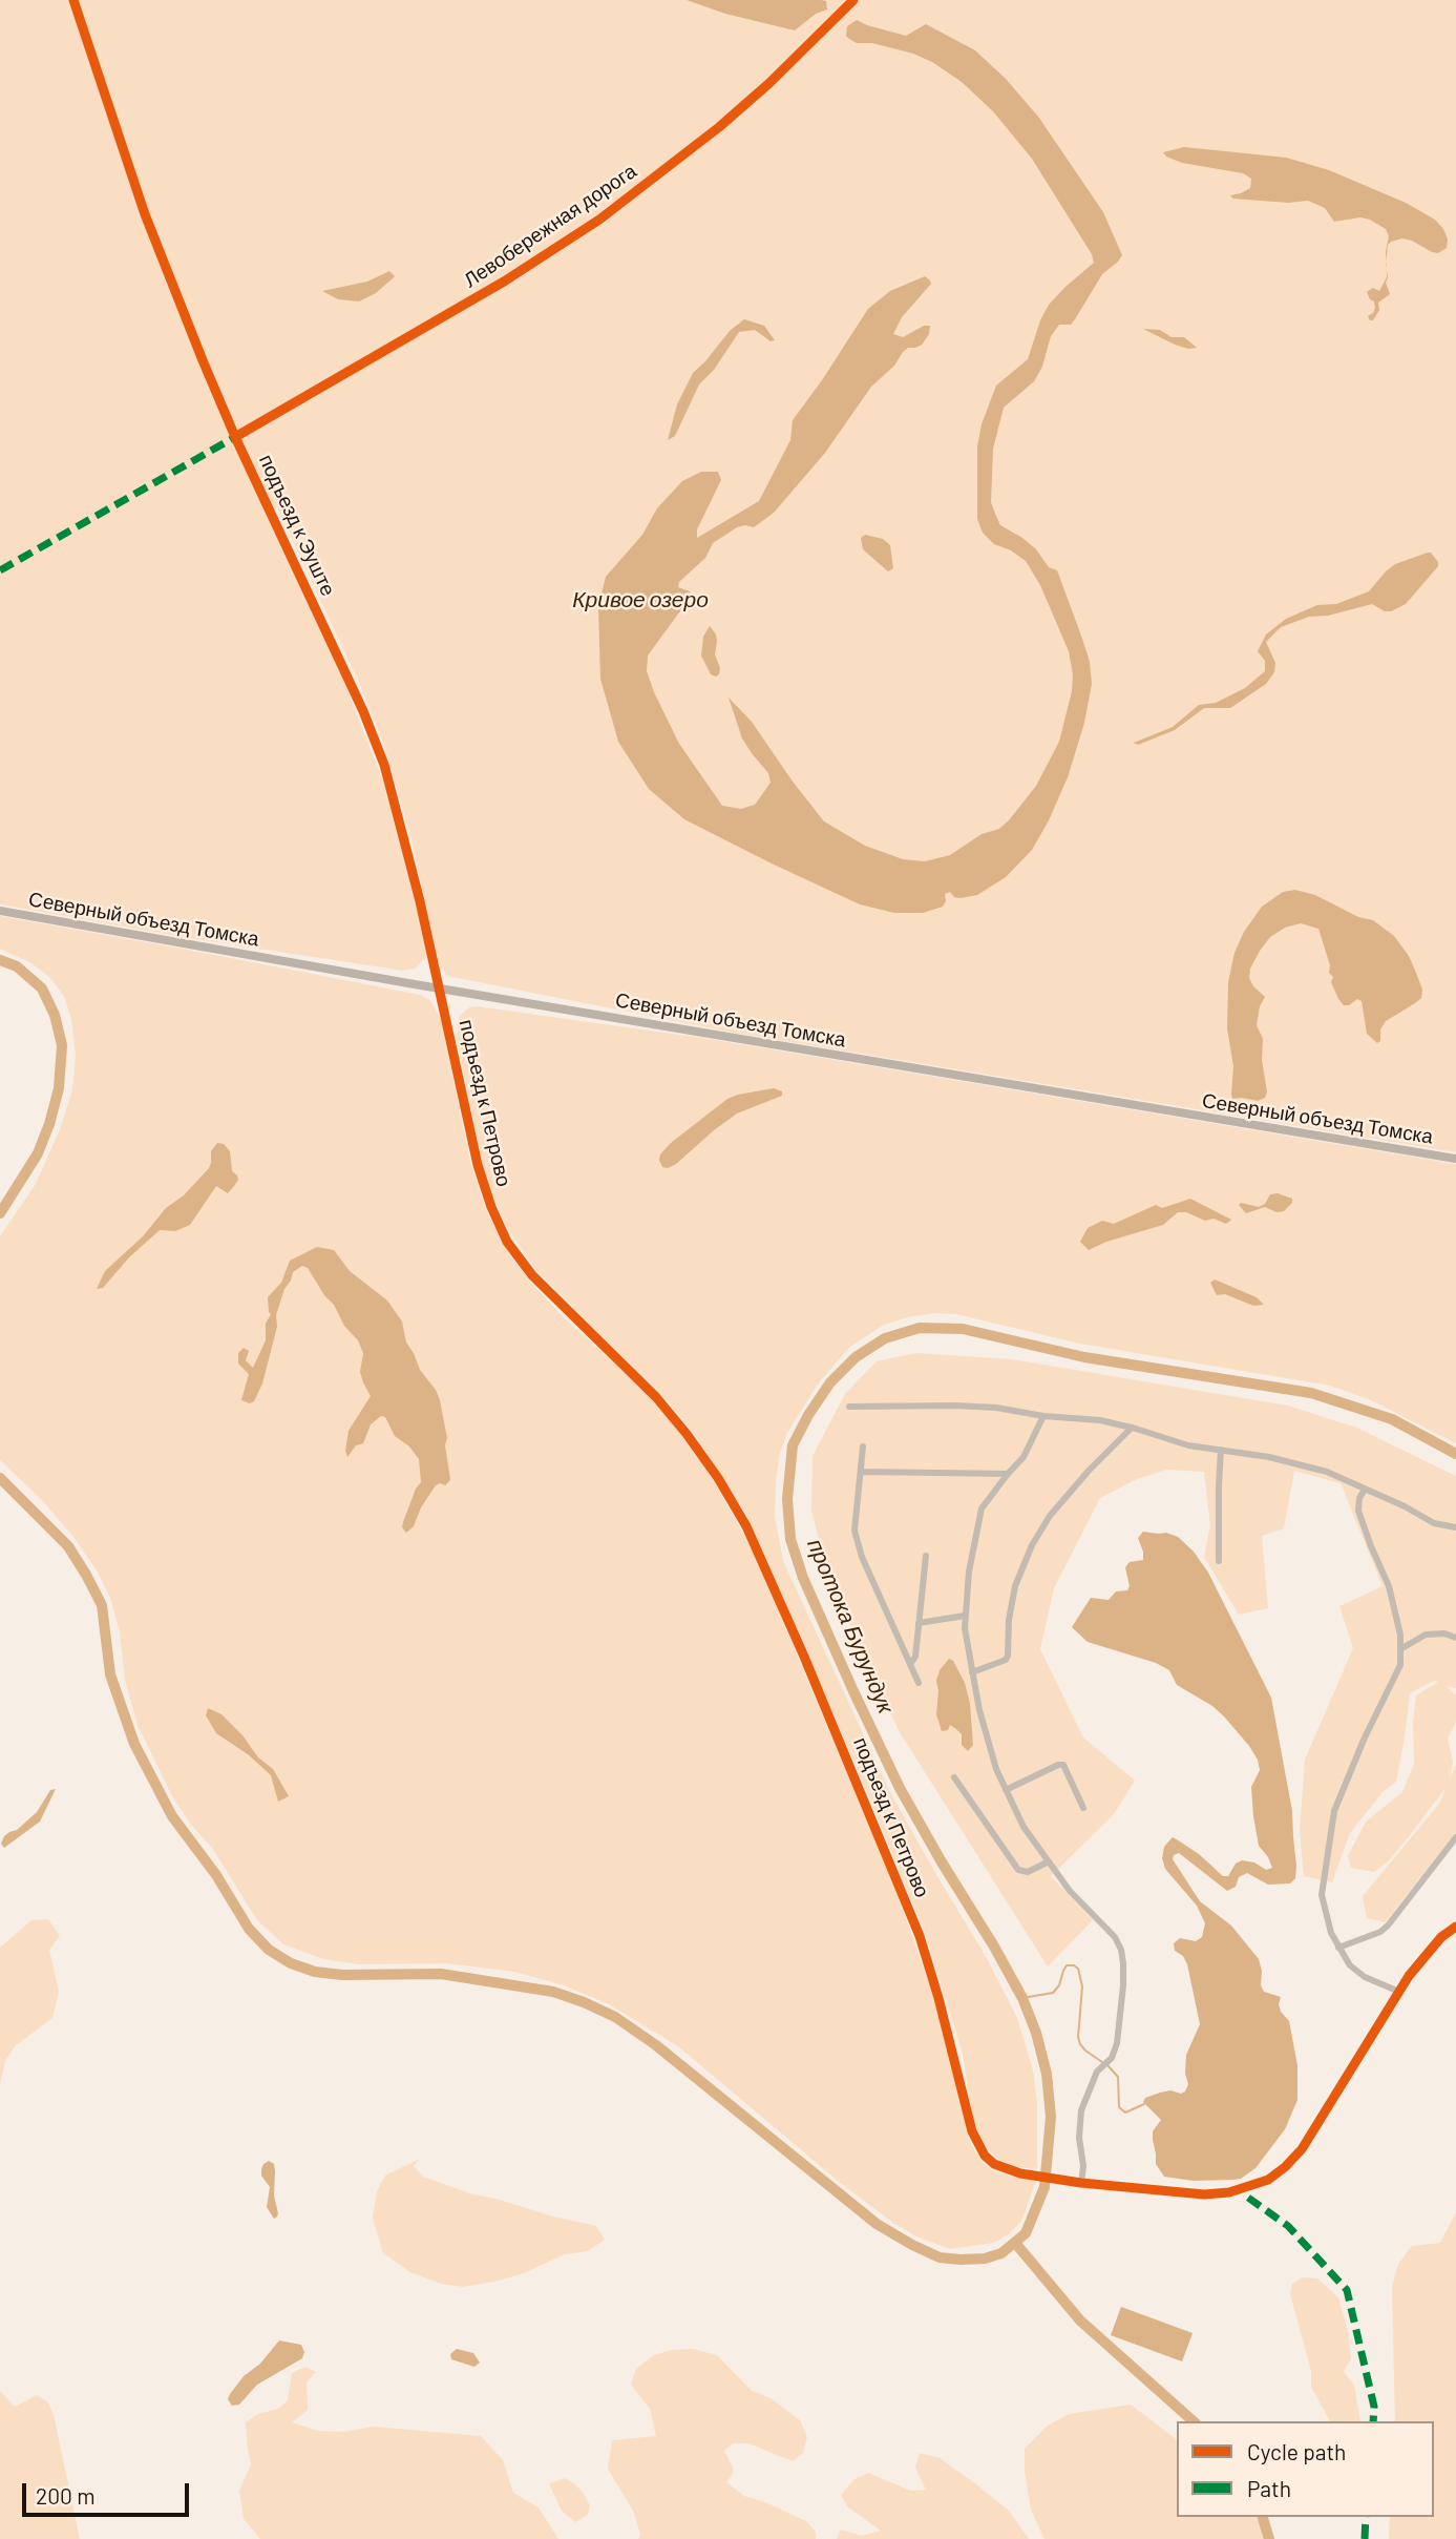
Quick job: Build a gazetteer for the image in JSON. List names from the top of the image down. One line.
{"streets":{"main road":["Северный объезд Томска"],"street":["Левобережная дорога","подъезд к Эуште","подъезд к Петрово"]},"crossings":[["Левобережная дорога","подъезд к Эуште"],["подъезд к Эуште","Северный объезд Томска"],["подъезд к Эуште","подъезд к Петрово"],["Северный объезд Томска","подъезд к Петрово"]],"water":["Кривое озеро","протока Бурундук"],"legend":["Cycle path","Path"],"scale_bar":"200 m"}
